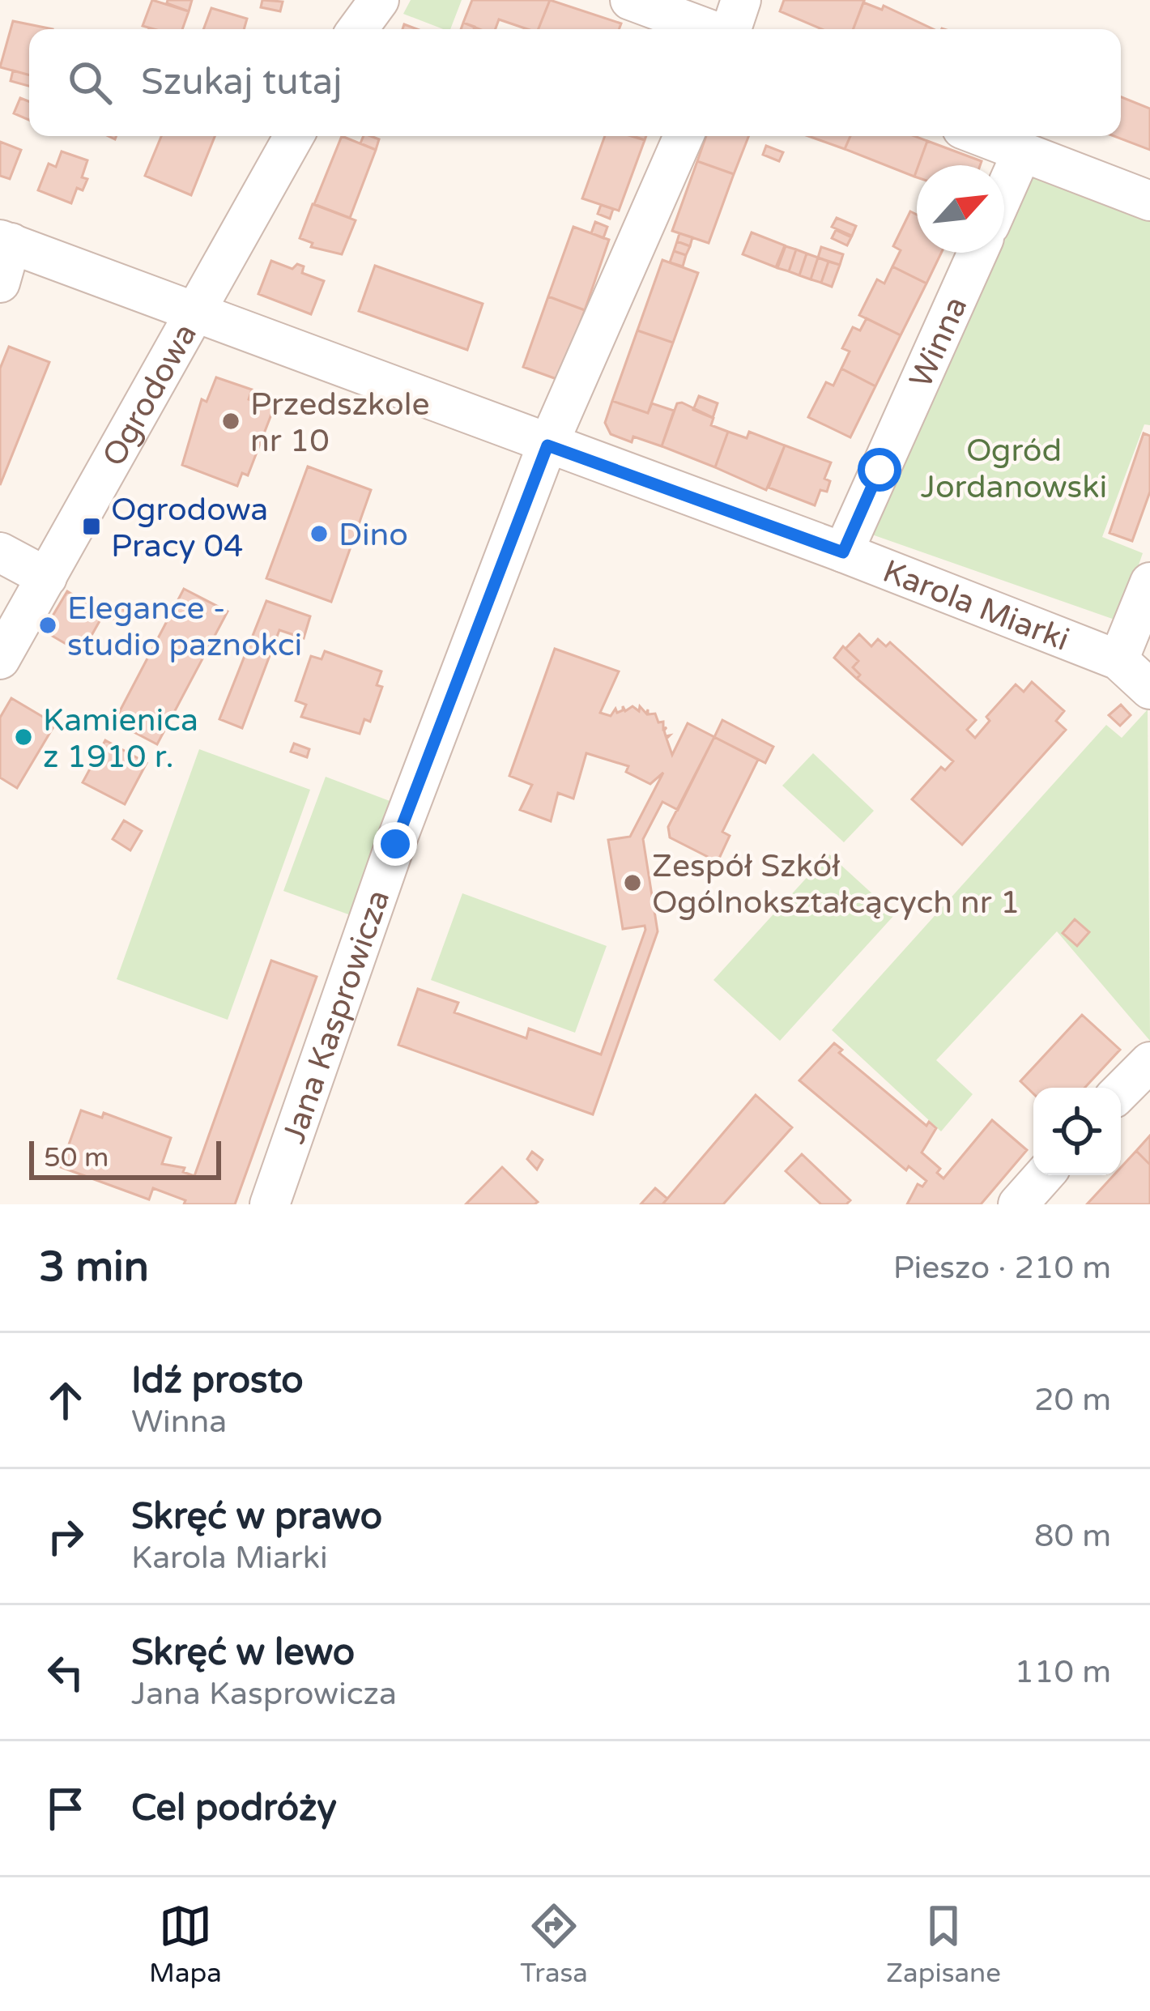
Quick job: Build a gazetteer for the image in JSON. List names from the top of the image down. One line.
{"streets":{"street":["Winna","Ogrodowa","Karola Miarki","Jana Kasprowicza"]},"crossings":[["Winna","Karola Miarki"],["Ogrodowa","Karola Miarki"],["Karola Miarki","Jana Kasprowicza"]],"parks":["Ogród Jordanowski"],"places":{"other":["Przedszkole nr 10","Dino","Elegance - studio paznokci","Kamienica z 1910 r.","Zespół Szkół Ogólnokształcących nr 1"],"transit":["Ogrodowa Pracy 04"]},"scale_bar":"50 m","north":"top right","page":{"search":"Szukaj tutaj","scale":"50 m","heading":["3 min","Pieszo · 210 m"],"list":[["Idź prosto","Winna","20 m"],["Skręć w prawo","Karola Miarki","80 m"],["Skręć w lewo","Jana Kasprowicza","110 m"],"Cel podróży"],"nav":["Mapa","Trasa","Zapisane"]}}
